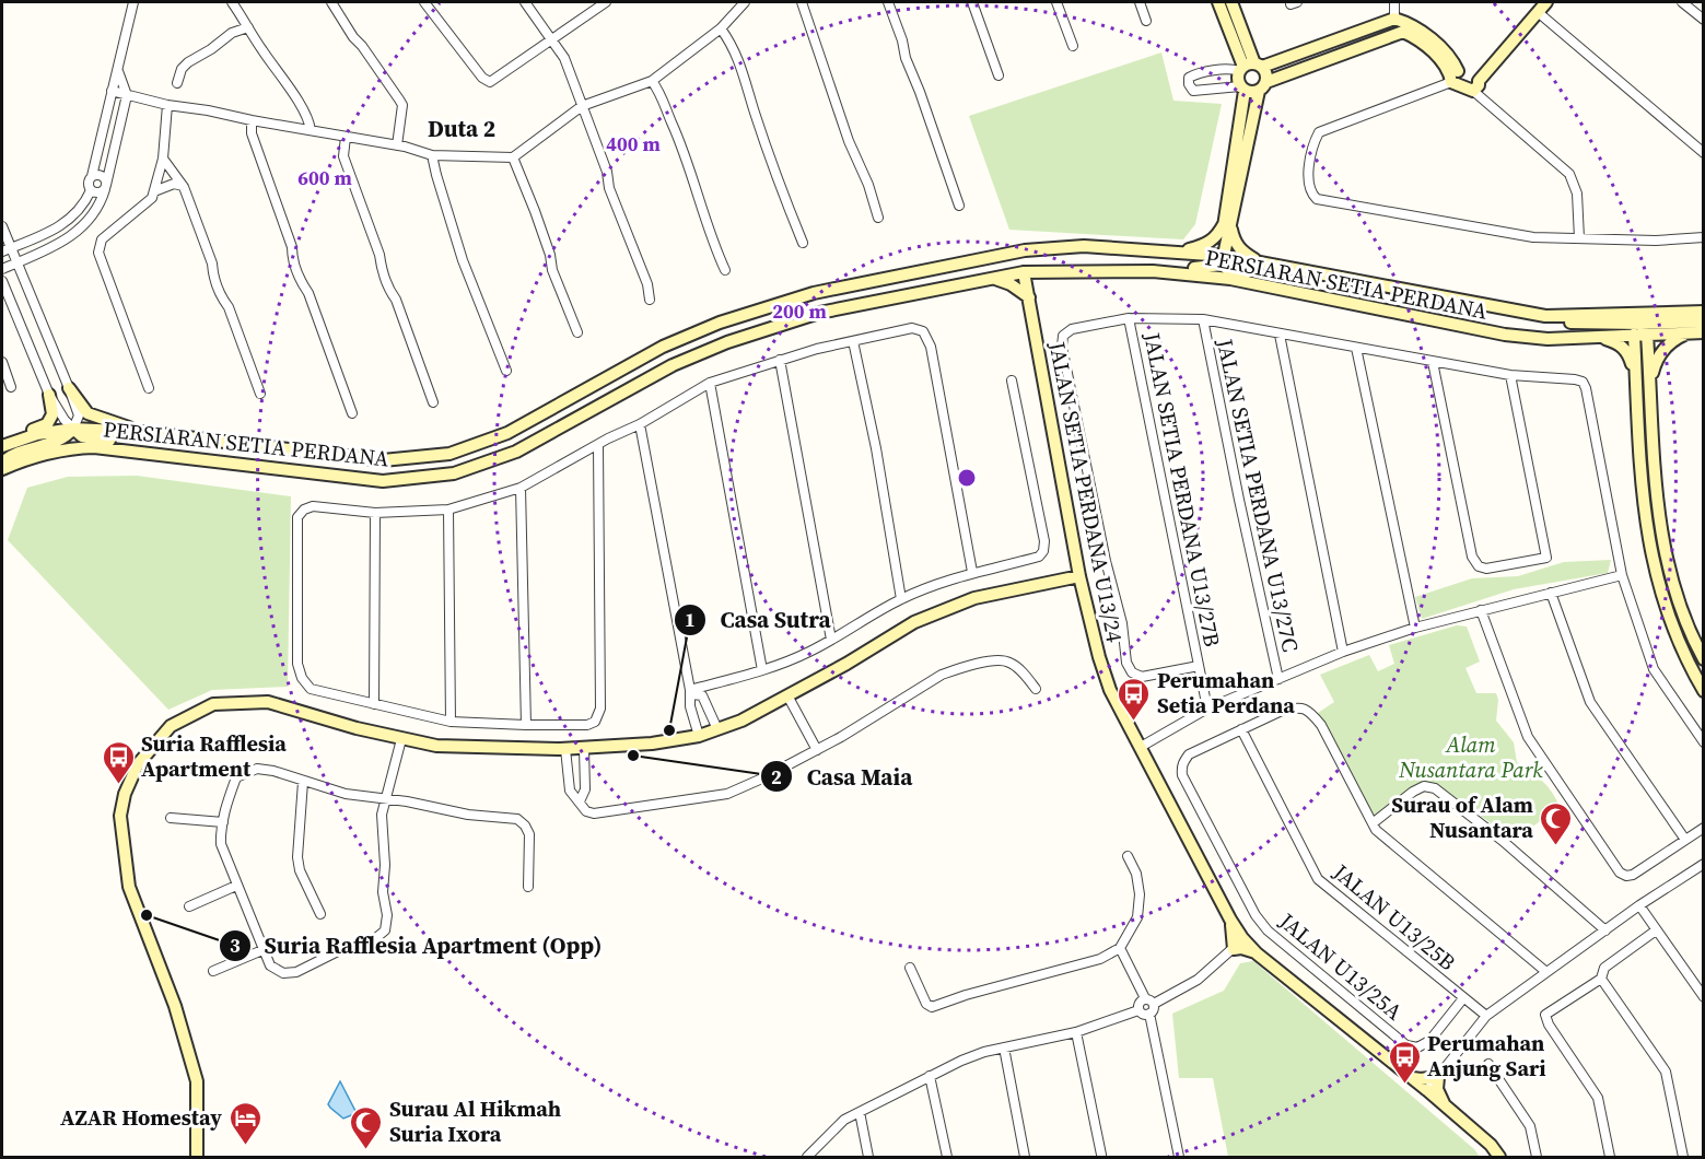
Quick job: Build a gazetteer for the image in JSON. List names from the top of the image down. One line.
{"streets":{"main road":["PERSIARAN SETIA PERDANA","JALAN SETIA PERDANA U13/24"],"street":["JALAN SETIA PERDANA U13/27B","JALAN SETIA PERDANA U13/27C","JALAN U13/25B","JALAN U13/25A"]},"crossings":[["PERSIARAN SETIA PERDANA","JALAN SETIA PERDANA U13/24"],["JALAN U13/25B","JALAN U13/25A"]],"districts":["Duta 2"],"parks":["Alam Nusantara Park"],"places":{"bus stop":["Perumahan Setia Perdana","Suria Rafflesia Apartment","Perumahan Anjung Sari"],"other":["Casa Sutra","Casa Maia","Suria Rafflesia Apartment (Opp)"],"mosque":["Surau of Alam Nusantara","Surau Al Hikmah Suria Ixora"],"hotel":["AZAR Homestay"]},"rings":["400 m","600 m","200 m"]}
